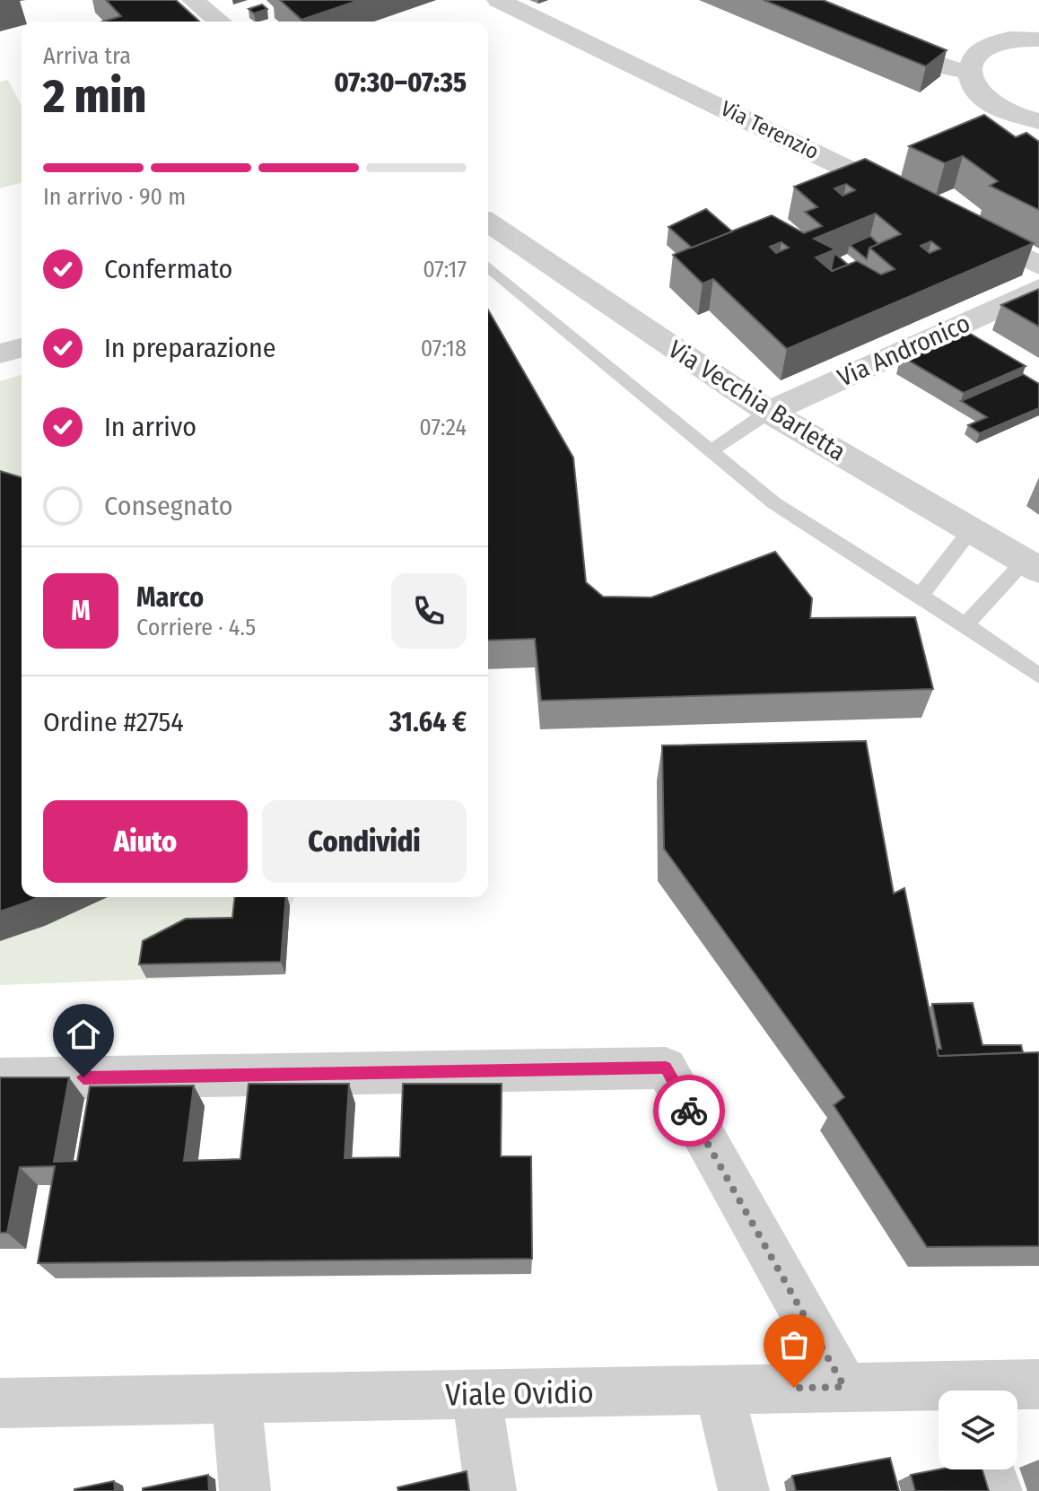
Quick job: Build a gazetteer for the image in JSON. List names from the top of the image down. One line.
{"streets":{"street":["Via Terenzio","Via Andronico","Via Vecchia Barletta","Viale Ovidio"]},"crossings":[["Via Andronico","Via Vecchia Barletta"]],"page":{"heading":["2 min","Arriva tra","07:30–07:35"],"panel":["Marco","Corriere · 4.5","Ordine #2754","31.64 €"],"bar":"In arrivo · 90 m","list":[["Confermato","07:17"],["In preparazione","07:18"],["In arrivo","07:24"],"Consegnato"],"round":"M","buttons":["Aiuto","Condividi"]}}
